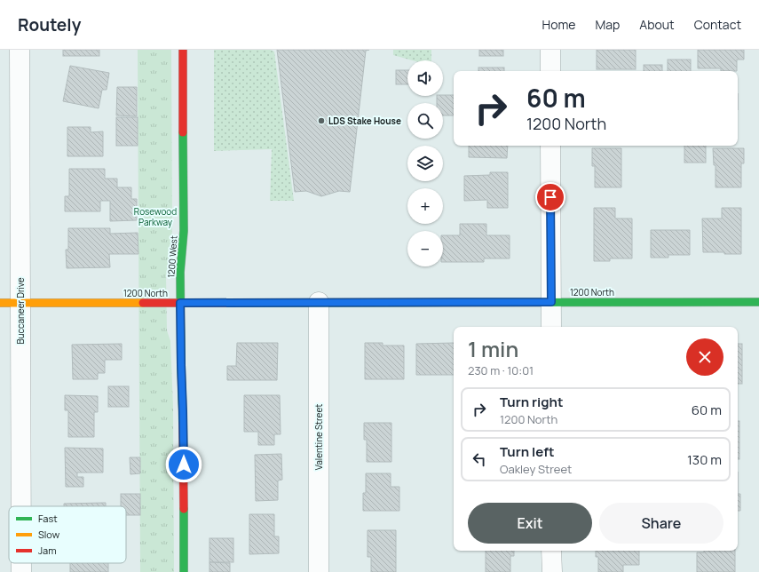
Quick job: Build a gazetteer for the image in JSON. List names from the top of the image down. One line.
{"streets":{"street":["1200 West","1200 North","Buccaneer Drive","Valentine Street"]},"crossings":[["1200 West","1200 North"],["1200 North","Buccaneer Drive"],["1200 North","Valentine Street"]],"parks":["Rosewood Parkway"],"places":["LDS Stake House"],"legend":["Fast","Slow","Jam"],"page":{"header":"Routely","nav":["Home","Map","About","Contact"],"map_buttons":["+","−"],"turn":["60 m","1200 North"],"heading":["1 min","230 m · 10:01"],"list":[{"name":"Turn right","note":"1200 North","value":"60 m"},{"name":"Turn left","note":"Oakley Street","value":"130 m"}],"buttons":["Exit","Share"]}}
